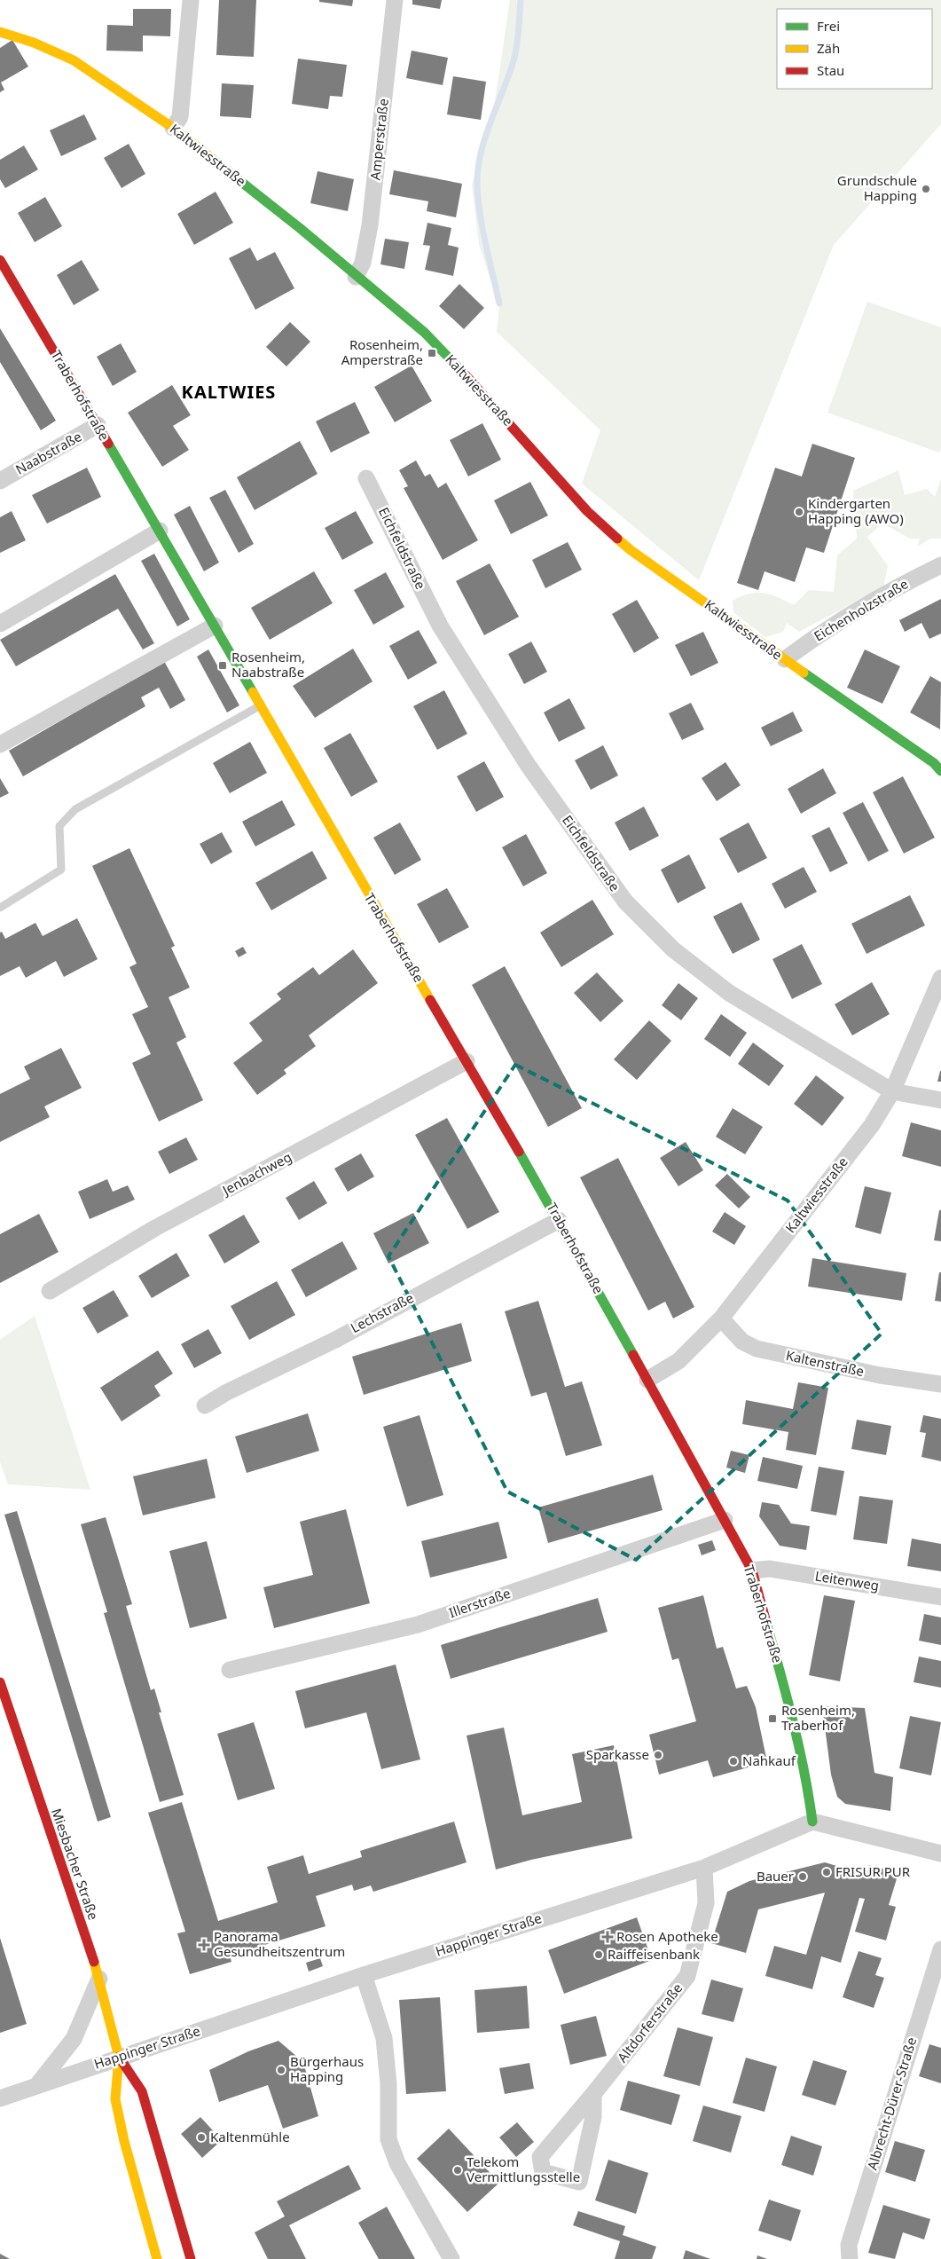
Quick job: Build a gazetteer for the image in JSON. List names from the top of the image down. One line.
{"streets":{"street":["Amperstraße","Kaltwiesstraße","Traberhofstraße","Naabstraße","Eichfeldstraße","Eichenholzstraße","Jenbachweg","Lechstraße","Kaltenstraße","Leitenweg","Illerstraße","Miesbacher Straße","Happinger Straße","Altdorferstraße","Albrecht-Dürer-Straße"]},"crossings":[["Amperstraße","Kaltwiesstraße"],["Kaltwiesstraße","Traberhofstraße"],["Kaltwiesstraße","Eichfeldstraße"],["Kaltwiesstraße","Eichenholzstraße"],["Kaltwiesstraße","Kaltenstraße"],["Traberhofstraße","Naabstraße"],["Traberhofstraße","Jenbachweg"],["Traberhofstraße","Lechstraße"],["Traberhofstraße","Leitenweg"],["Traberhofstraße","Illerstraße"],["Traberhofstraße","Happinger Straße"],["Miesbacher Straße","Happinger Straße"],["Happinger Straße","Altdorferstraße"]],"districts":["KALTWIES"],"places":{"other":["Grundschule Happing","Kindergarten Happing (AWO)","Sparkasse","Nahkauf","FRISUR PUR","Bauer","Raiffeisenbank","Bürgerhaus Happing","Kaltenmühle","Telekom Vermittlungsstelle"],"transit":["Rosenheim, Amperstraße","Rosenheim, Naabstraße","Rosenheim, Traberhof"],"health":["Rosen Apotheke","Panorama Gesundheitszentrum"]},"legend":["Frei","Zäh","Stau"]}
